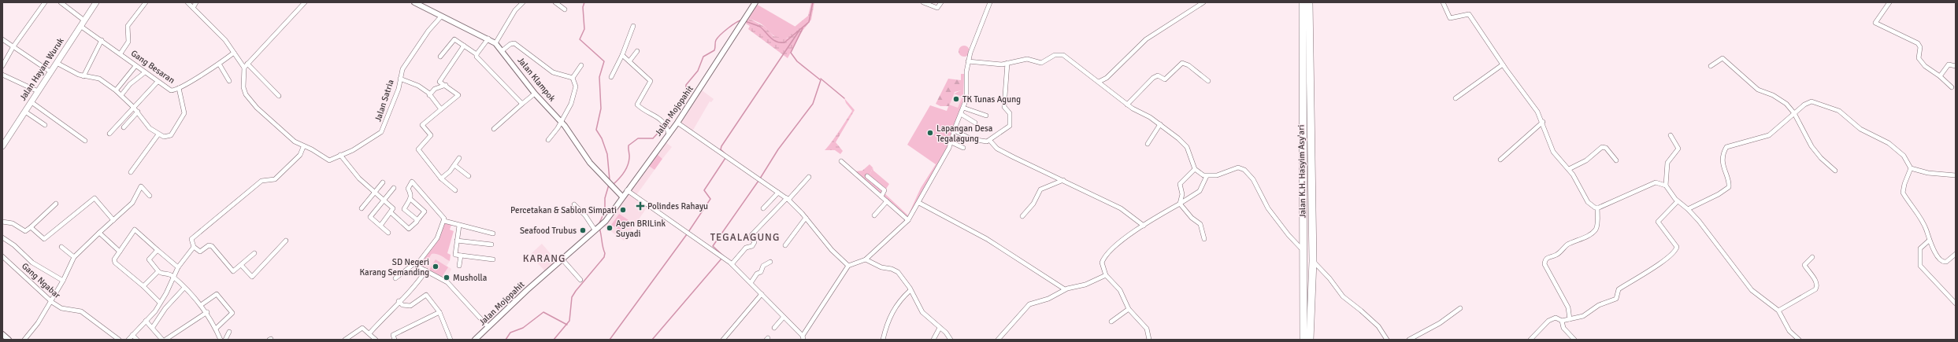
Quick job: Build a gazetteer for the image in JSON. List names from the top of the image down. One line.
{"streets":{"highway":["Jalan K.H. Hasyim Asy'ari"],"main road":["Jalan Hayam Wuruk"],"street":["Gang Besaran","Jalan Klampok","Jalan Satria","Jalan Mojopahit","Gang Ngabar"]},"crossings":[["Gang Besaran","Jalan Hayam Wuruk"],["Jalan Klampok","Jalan Satria"],["Jalan Klampok","Jalan Mojopahit"]],"districts":["TEGALAGUNG","KARANG"],"places":{"other":["TK Tunas Agung","Lapangan Desa Tegalagung","Percetakan & Sablon Simpati","Agen BRILink Suyadi","Seafood Trubus","SD Negeri Karang Semanding","Musholla"],"health":["Polindes Rahayu"]}}
